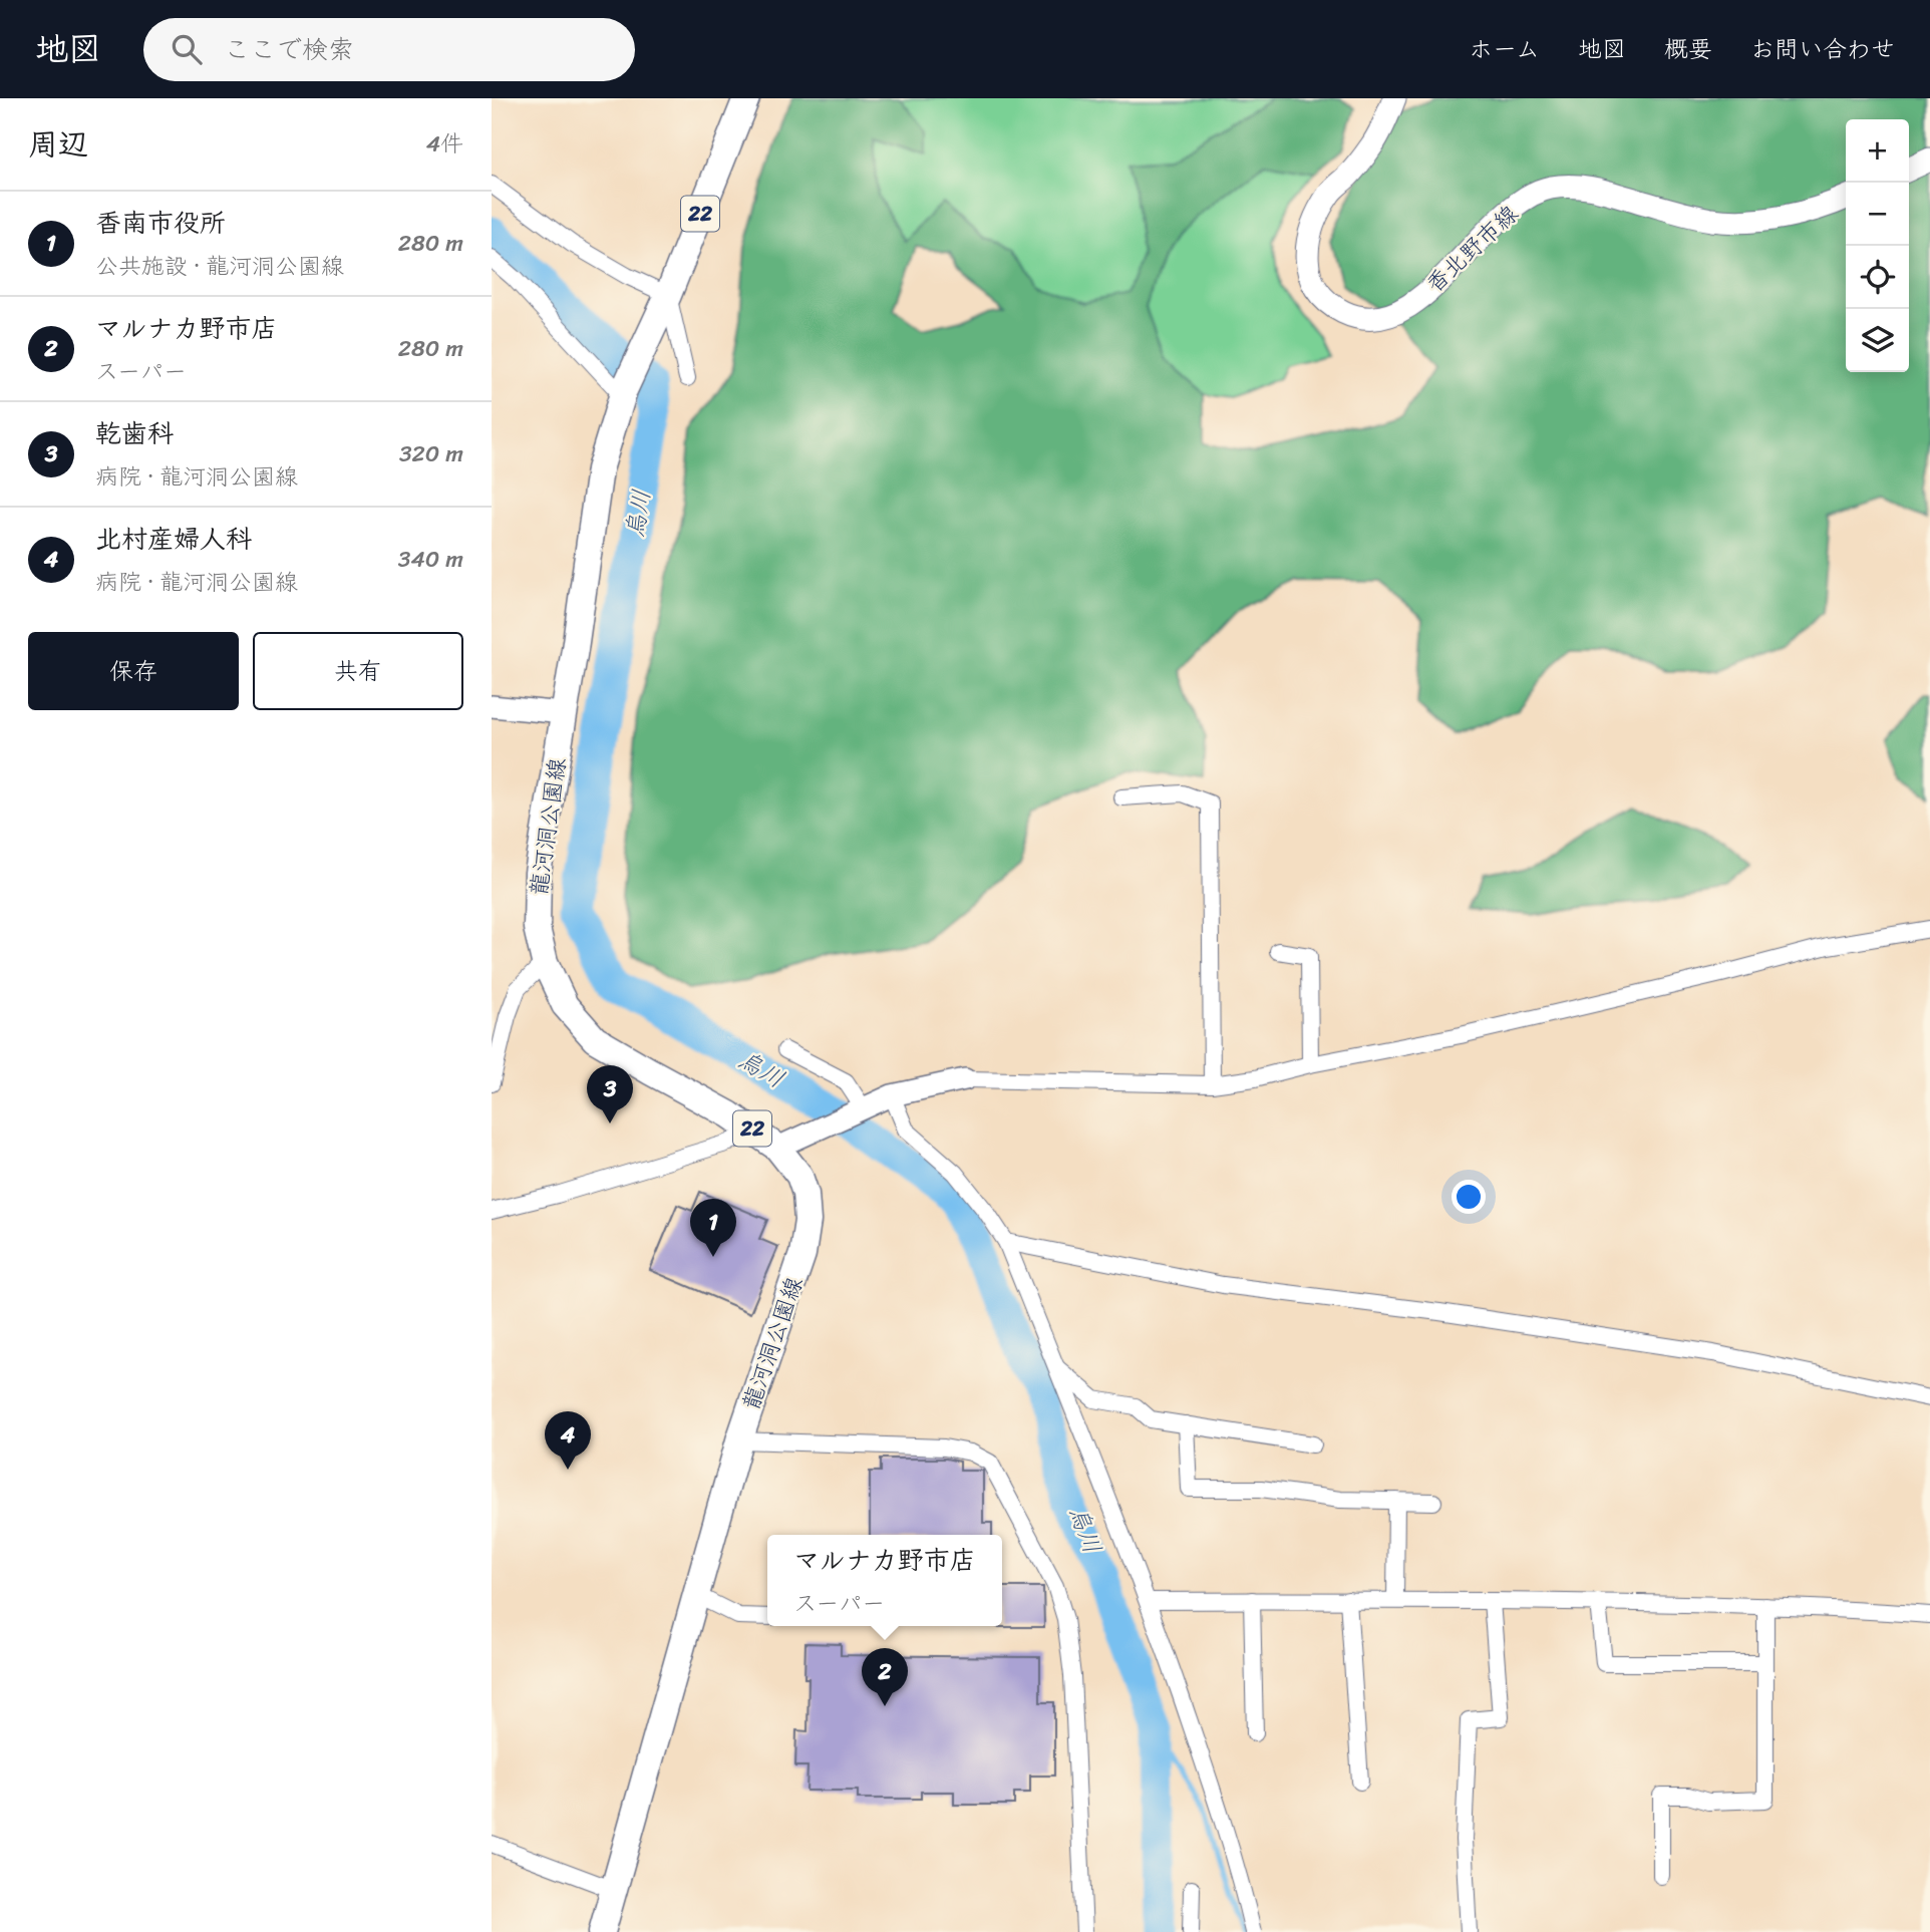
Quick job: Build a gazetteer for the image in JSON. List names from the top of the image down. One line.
{"streets":{"main road":["22","香北野市線","龍河洞公園線"]},"water":["烏川"],"page":{"header":"地図","search":"ここで検索","nav":["ホーム","地図","概要","お問い合わせ"],"heading":["周辺","4件"],"map_buttons":["+","−"],"list":[{"mark":"1","name":"香南市役所","note":"公共施設 · 龍河洞公園線","value":"280 m"},{"mark":"2","name":"マルナカ野市店","note":"スーパー","value":"280 m"},{"mark":"3","name":"乾歯科","note":"病院 · 龍河洞公園線","value":"320 m"},{"mark":"4","name":"北村産婦人科","note":"病院 · 龍河洞公園線","value":"340 m"}],"buttons":["保存","共有"],"pins":["3","1","4","2"],"popup":["マルナカ野市店","スーパー"]}}
